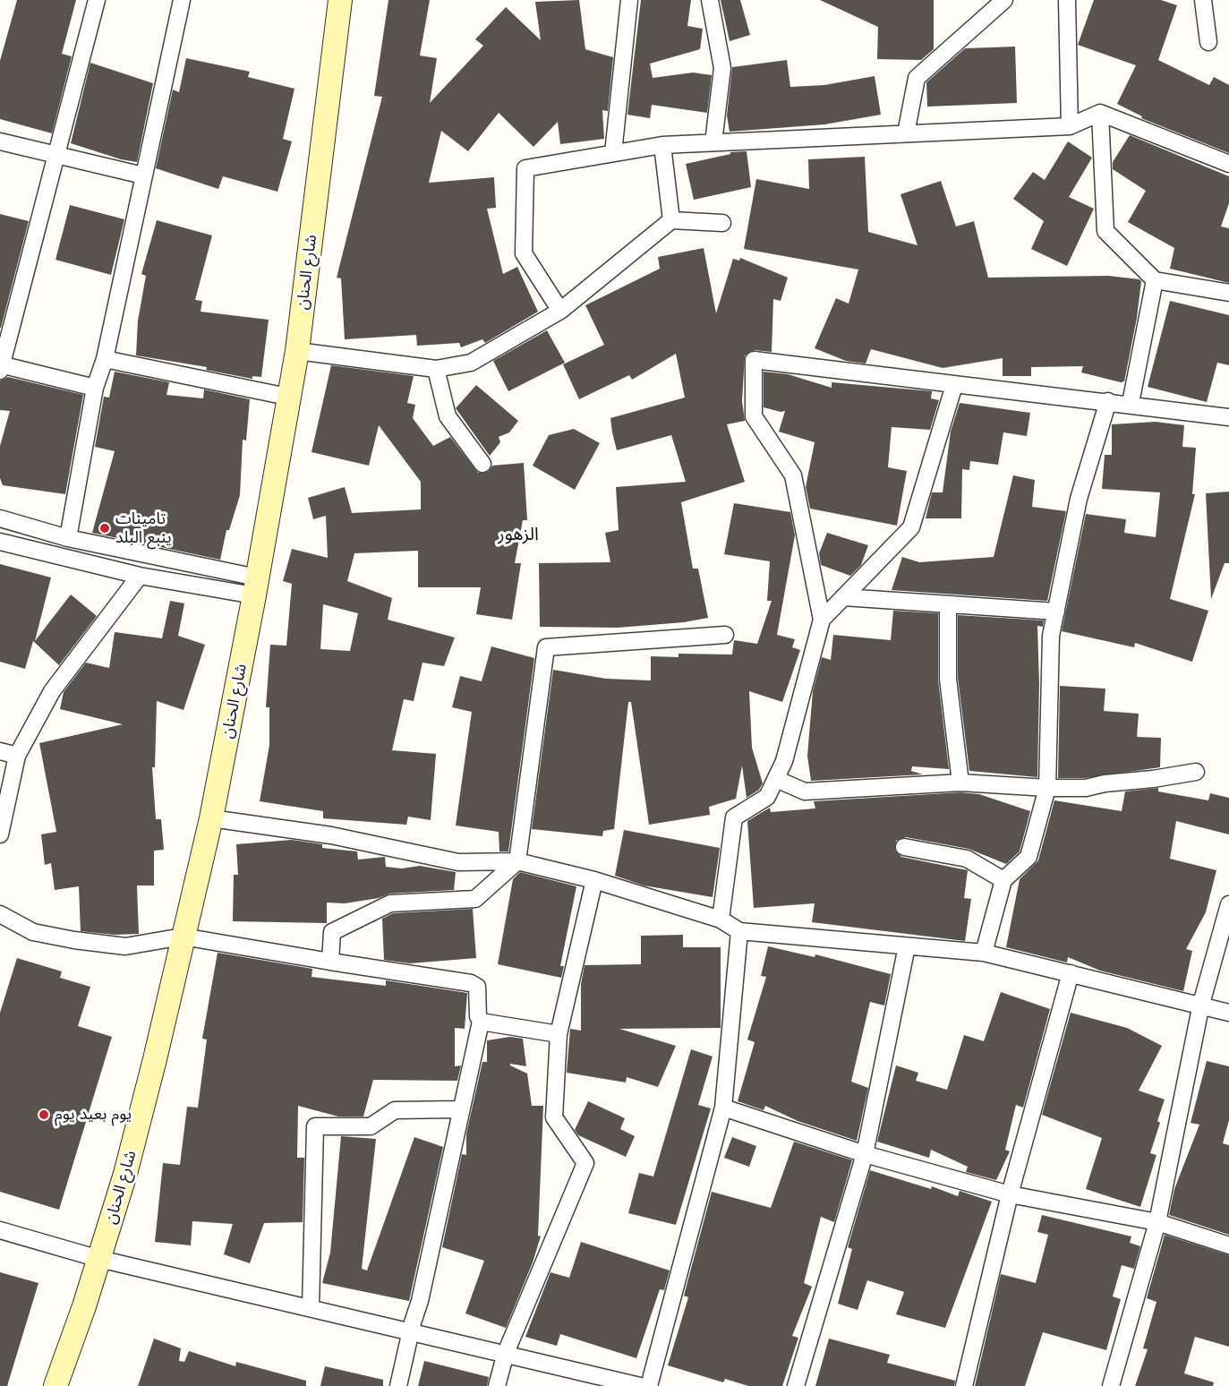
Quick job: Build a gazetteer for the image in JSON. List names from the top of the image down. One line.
{"streets":{"main road":["شارع الحنان"]},"districts":["الزهور"],"places":["تامينات ينبع البلد","يوم بعيد يوم"]}
